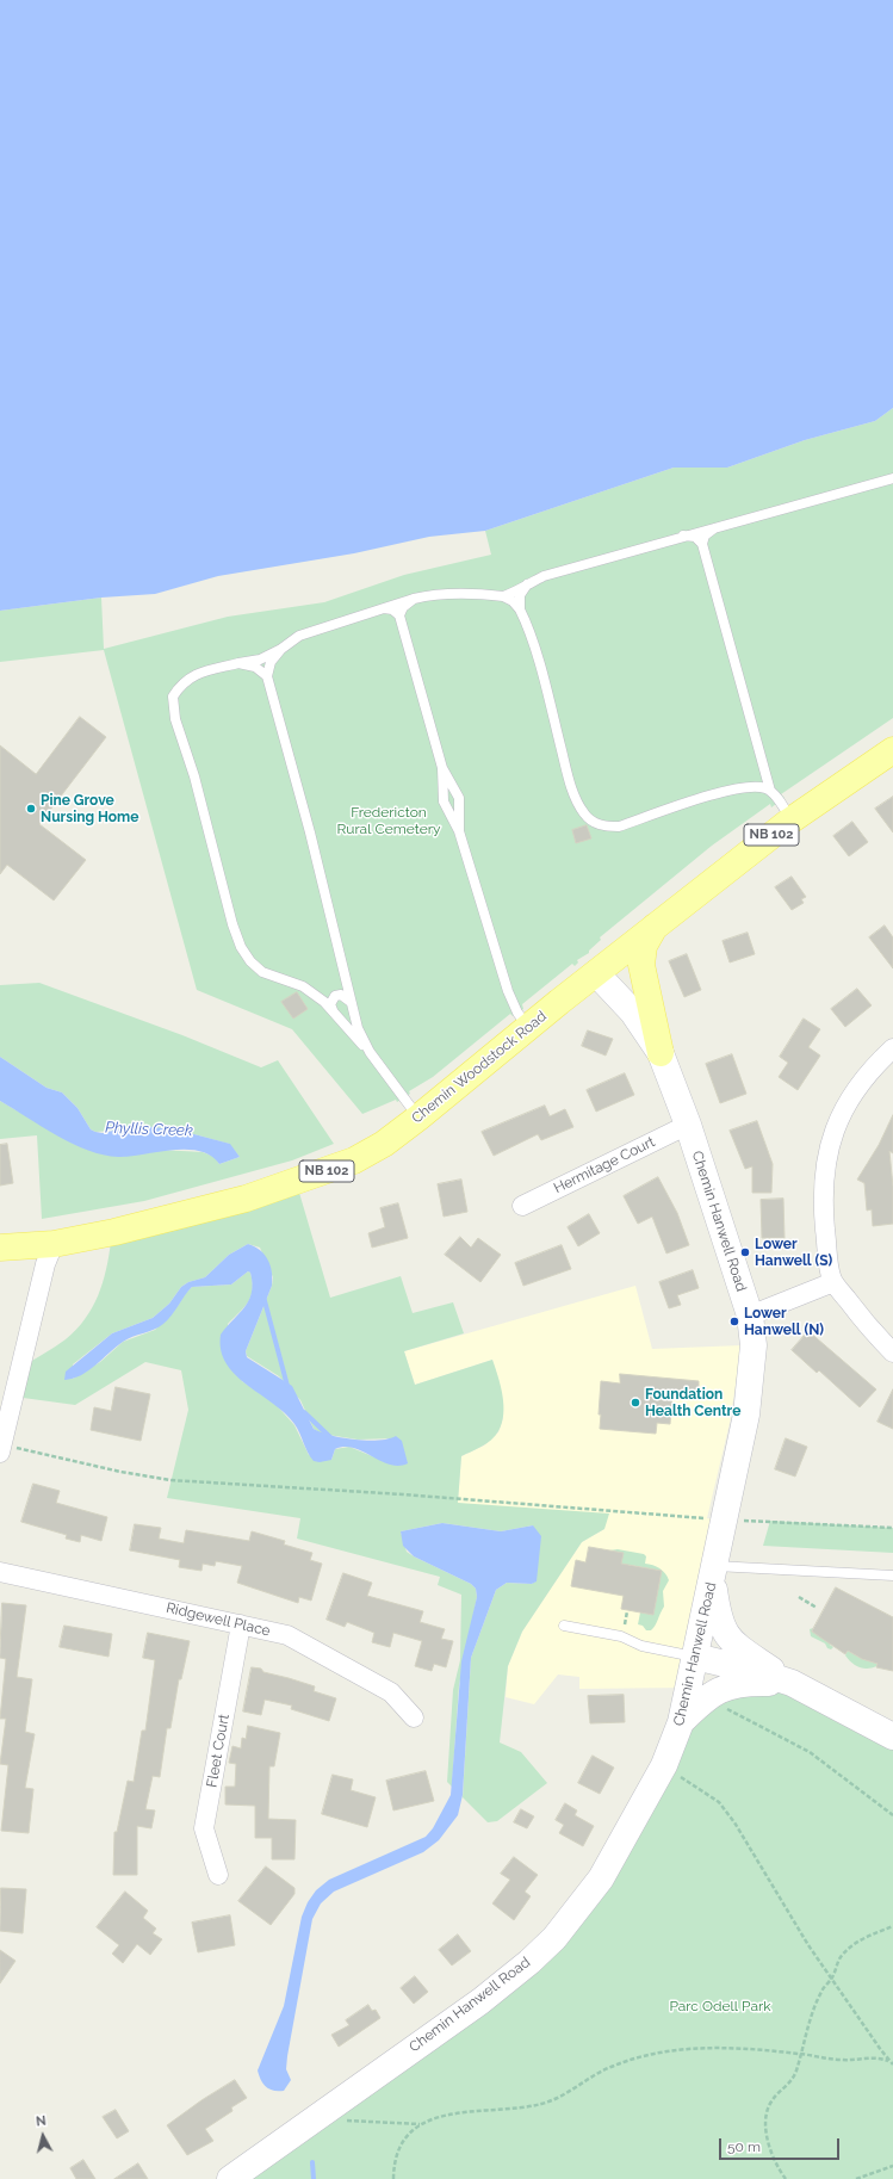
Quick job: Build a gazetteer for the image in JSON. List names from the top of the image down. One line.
{"streets":{"main road":["NB 102","Chemin Woodstock Road","Chemin Hanwell Road"],"street":["Hermitage Court","Ridgewell Place","Fleet Court"]},"crossings":[["Chemin Woodstock Road","Chemin Hanwell Road"],["Hermitage Court","Chemin Hanwell Road"],["Ridgewell Place","Fleet Court"]],"water":["Phyllis Creek"],"parks":["Fredericton Rural Cemetery","Parc Odell Park"],"places":["Pine Grove Nursing Home","Lower Hanwell (S)","Lower Hanwell (N)","Foundation Health Centre"],"scale_bar":"50 m","north":"top"}
